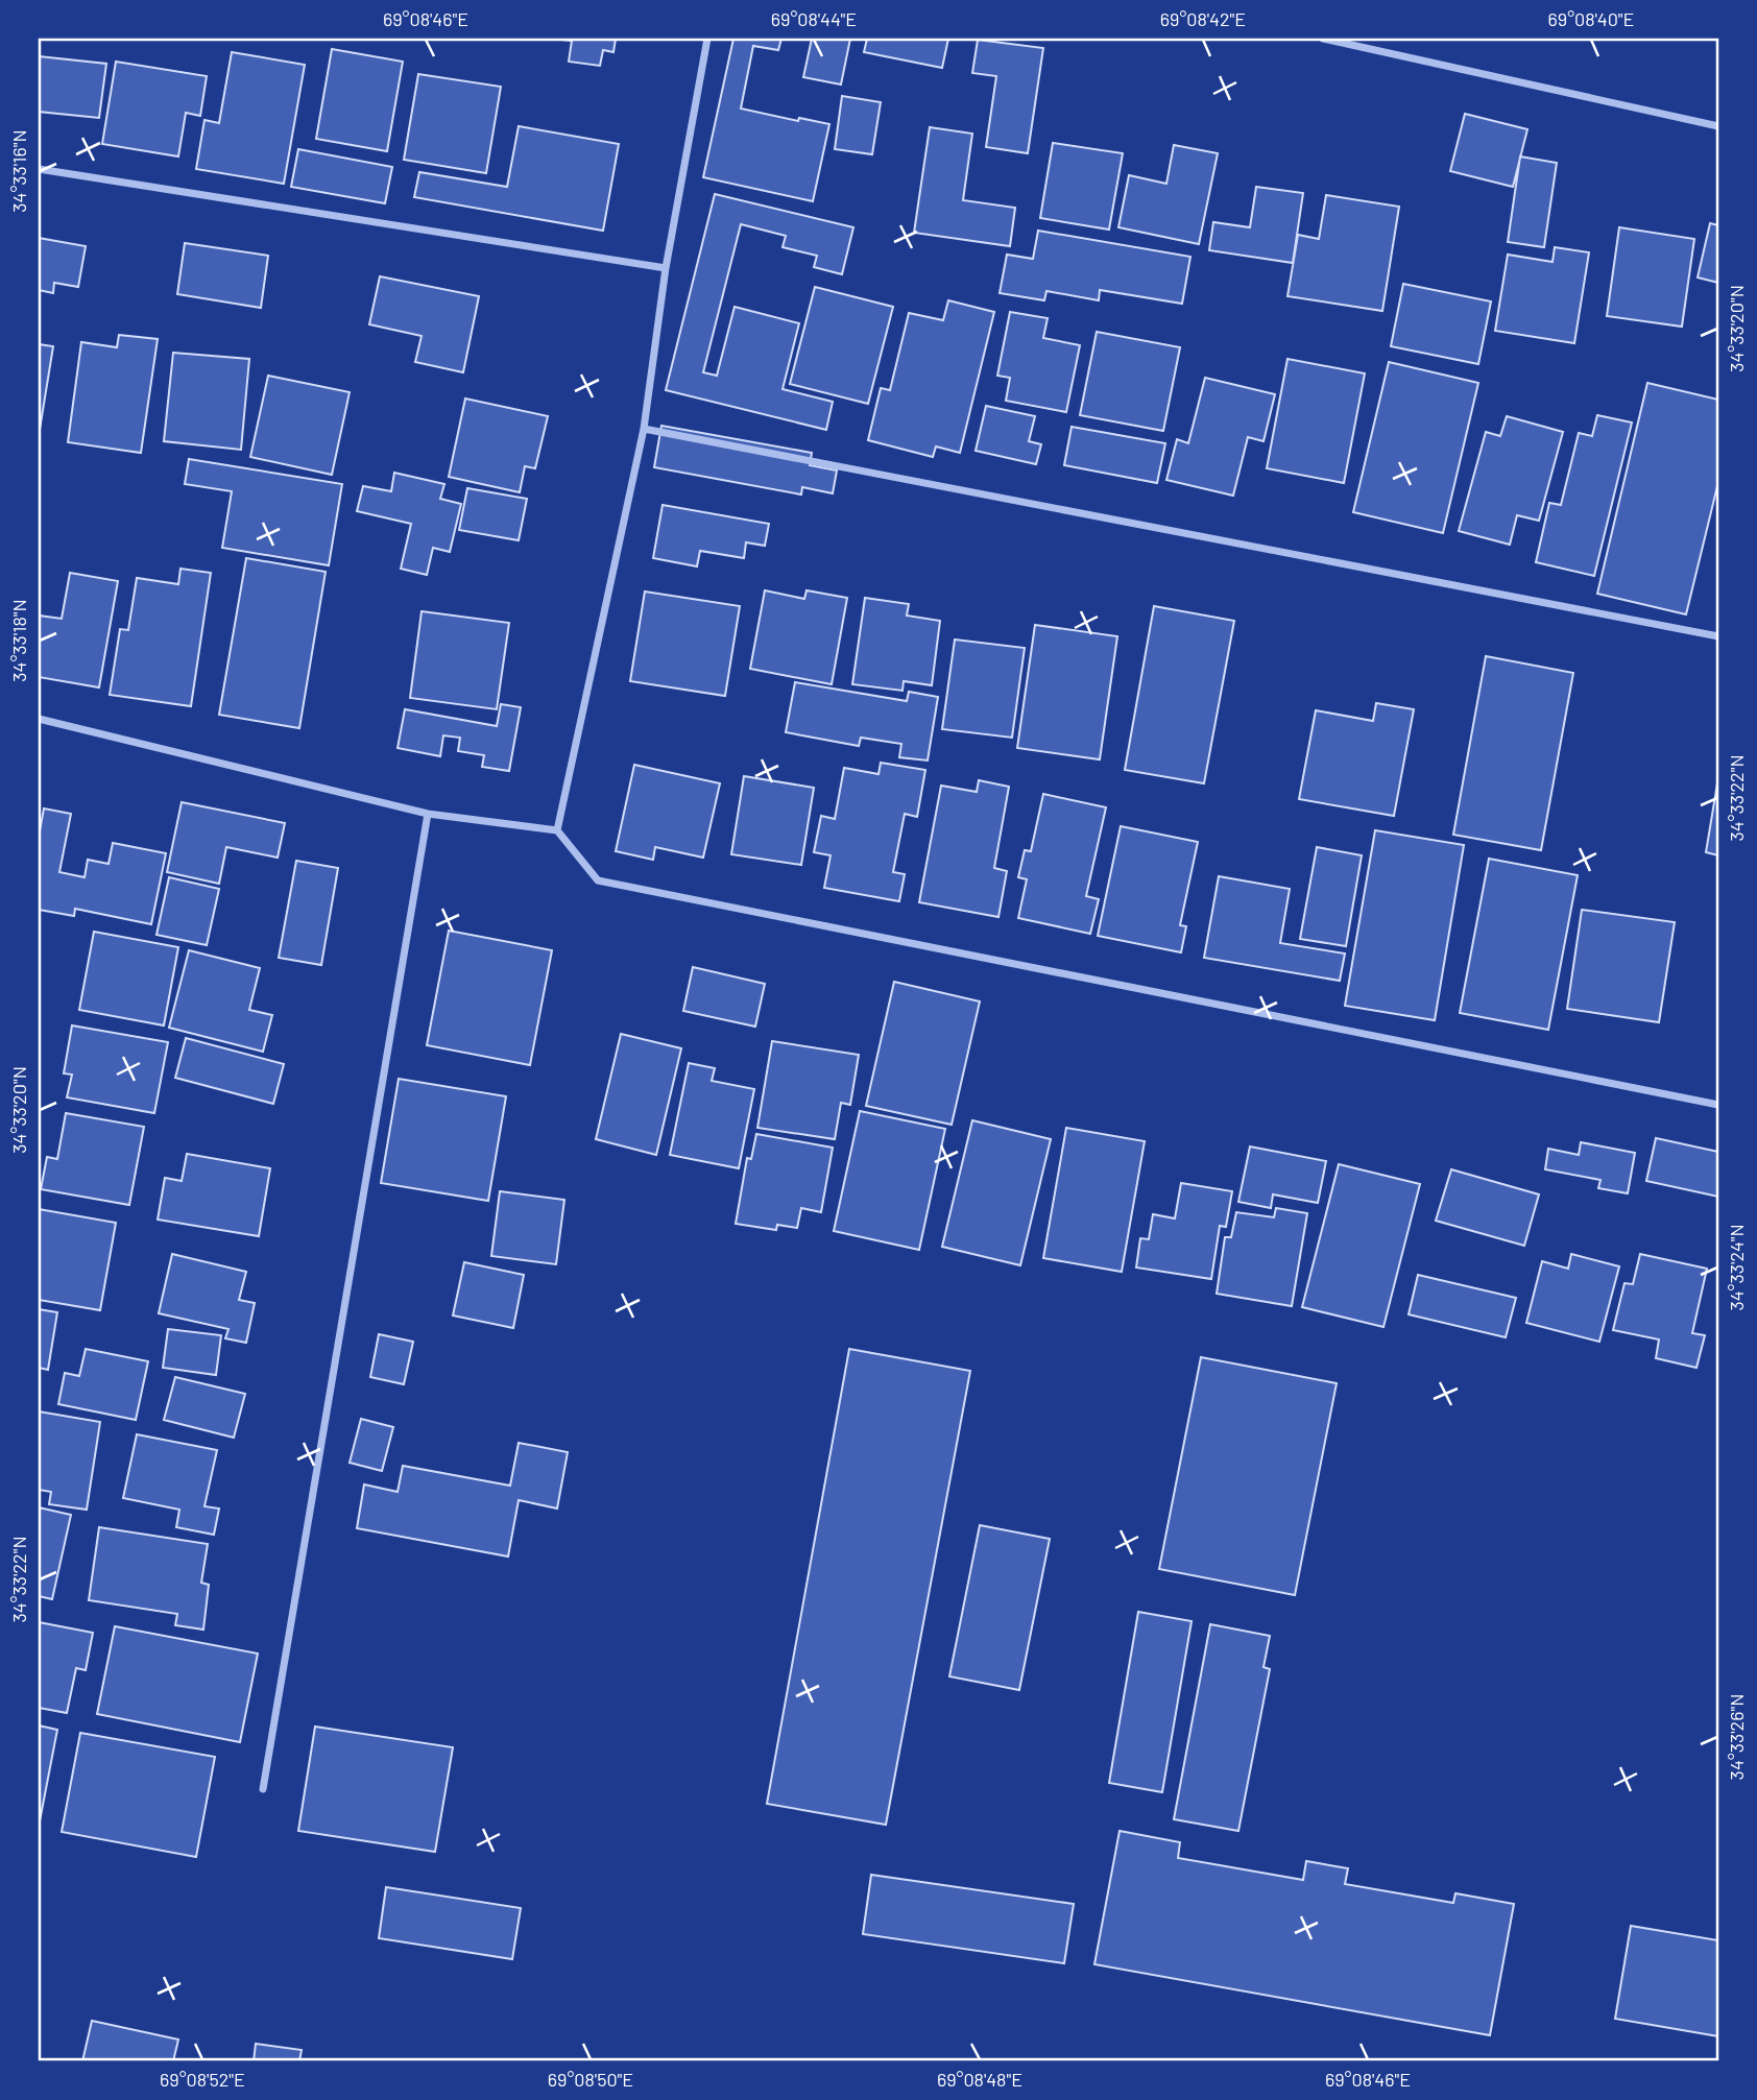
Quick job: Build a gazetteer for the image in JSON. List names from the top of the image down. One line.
{"coordinates":["69°08'46\"E","69°08'44\"E","69°08'42\"E","69°08'40\"E","34°33'16\"N","34°33'20\"N","34°33'18\"N","34°33'22\"N","34°33'24\"N","34°33'26\"N","69°08'52\"E","69°08'50\"E","69°08'48\"E"]}
